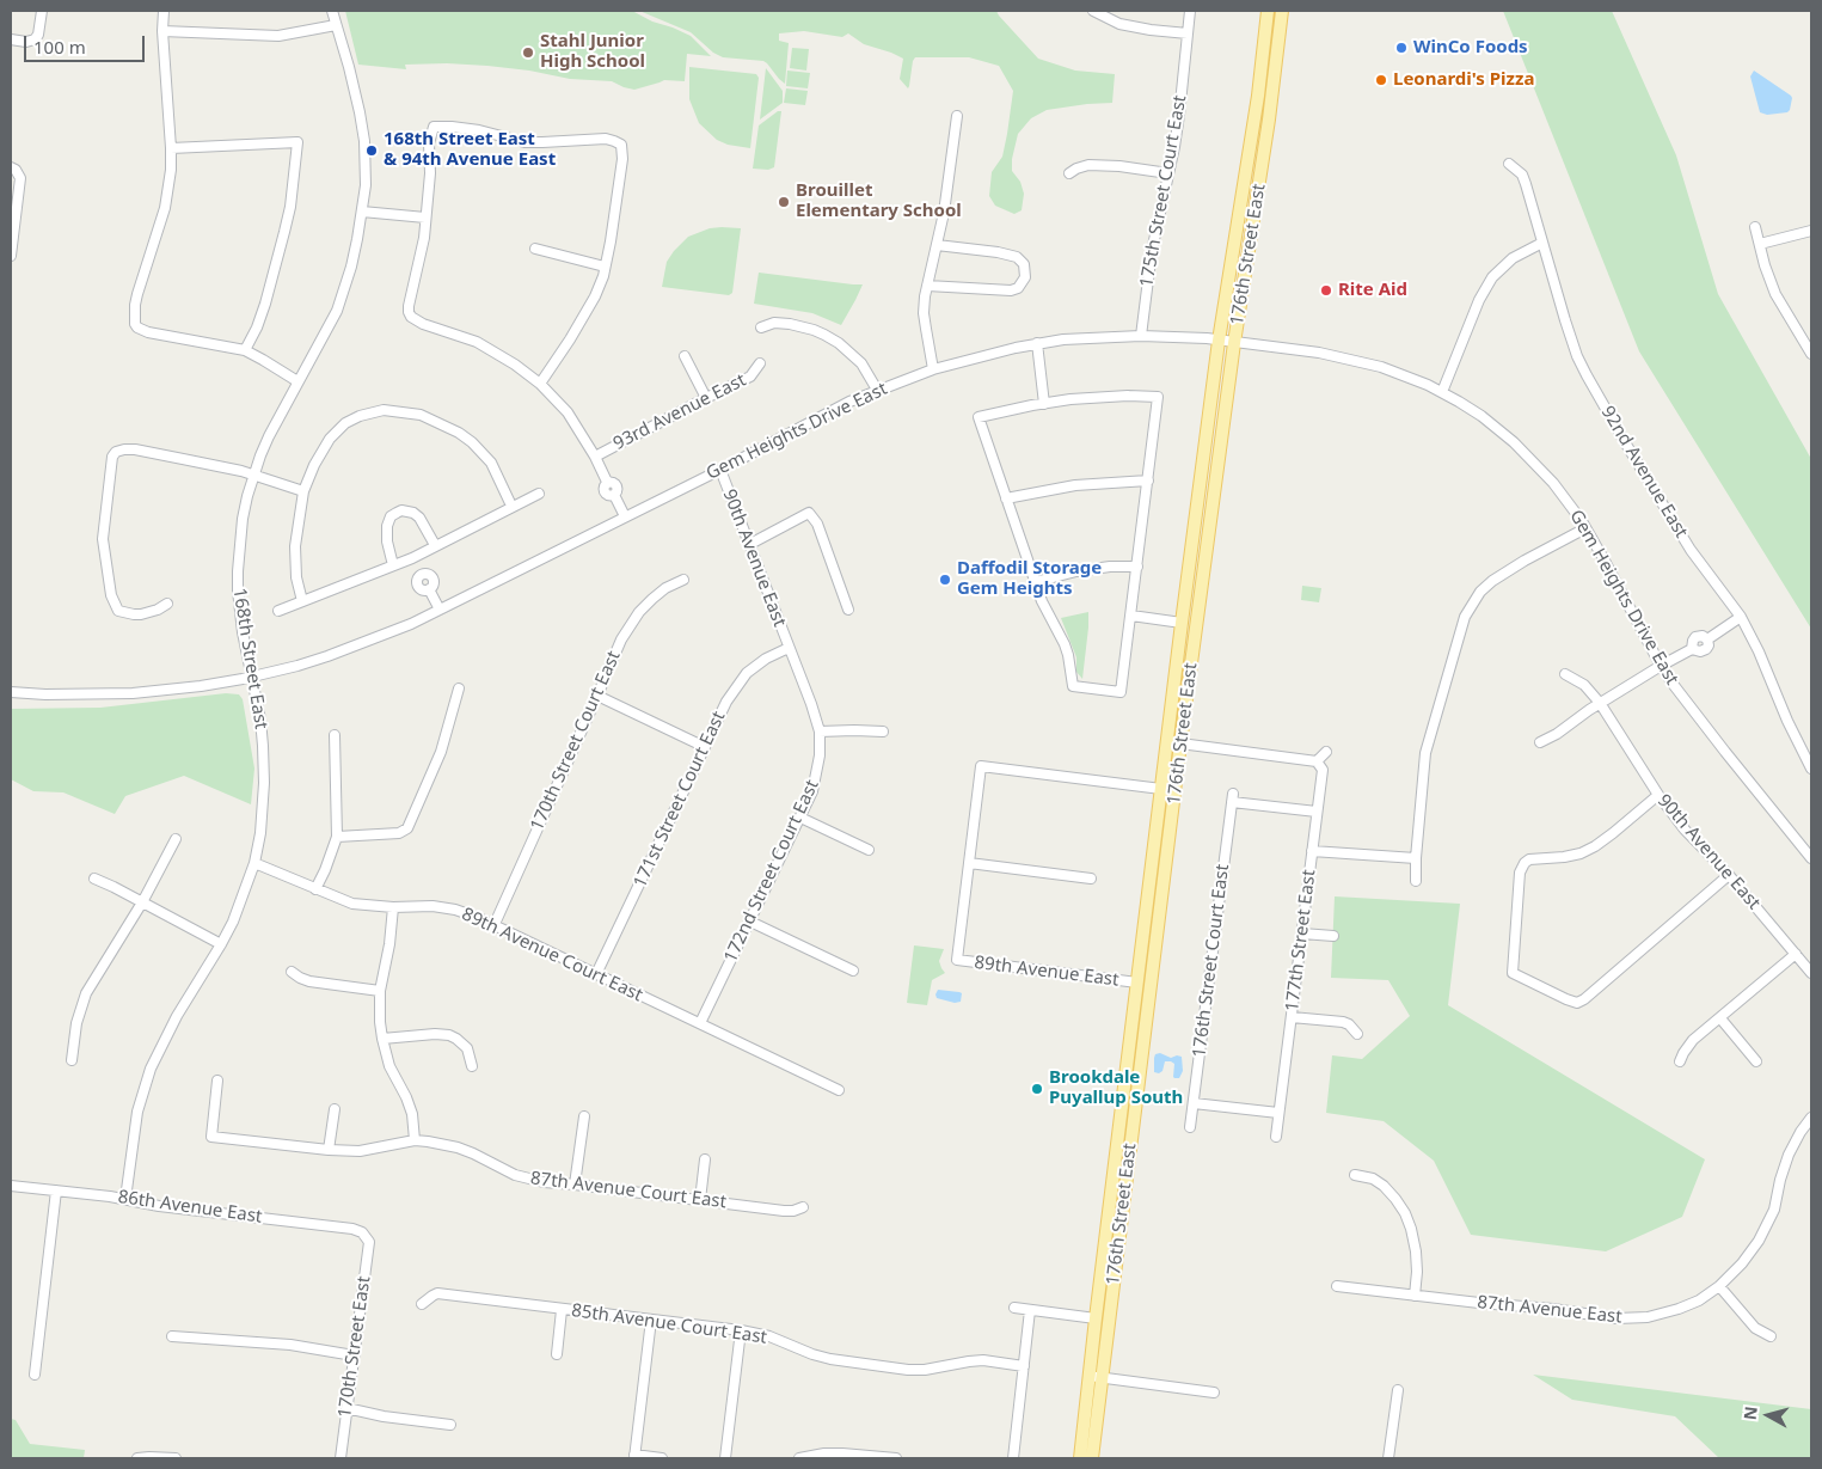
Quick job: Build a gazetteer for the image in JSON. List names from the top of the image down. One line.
{"streets":{"main road":["176th Street East"],"street":["175th Street Court East","93rd Avenue East","Gem Heights Drive East","92nd Avenue East","90th Avenue East","168th Street East","170th Street Court East","171st Street Court East","172nd Street Court East","177th Street East","89th Avenue Court East","176th Street Court East","89th Avenue East","87th Avenue Court East","86th Avenue East","87th Avenue East","85th Avenue Court East","170th Street East"]},"crossings":[["175th Street Court East","Gem Heights Drive East"],["176th Street East","Gem Heights Drive East"],["176th Street East","89th Avenue East"],["Gem Heights Drive East","90th Avenue East"],["Gem Heights Drive East","168th Street East"],["90th Avenue East","171st Street Court East"],["90th Avenue East","172nd Street Court East"],["168th Street East","89th Avenue Court East"],["168th Street East","86th Avenue East"],["170th Street Court East","89th Avenue Court East"],["171st Street Court East","172nd Street Court East"],["171st Street Court East","89th Avenue Court East"],["172nd Street Court East","89th Avenue Court East"],["177th Street East","176th Street Court East"],["86th Avenue East","170th Street East"]],"places":["WinCo Foods","Stahl Junior High School","Leonardi's Pizza","168th Street East & 94th Avenue East","Brouillet Elementary School","Rite Aid","Daffodil Storage Gem Heights","Brookdale Puyallup South"],"scale_bar":"100 m","north":"left"}
